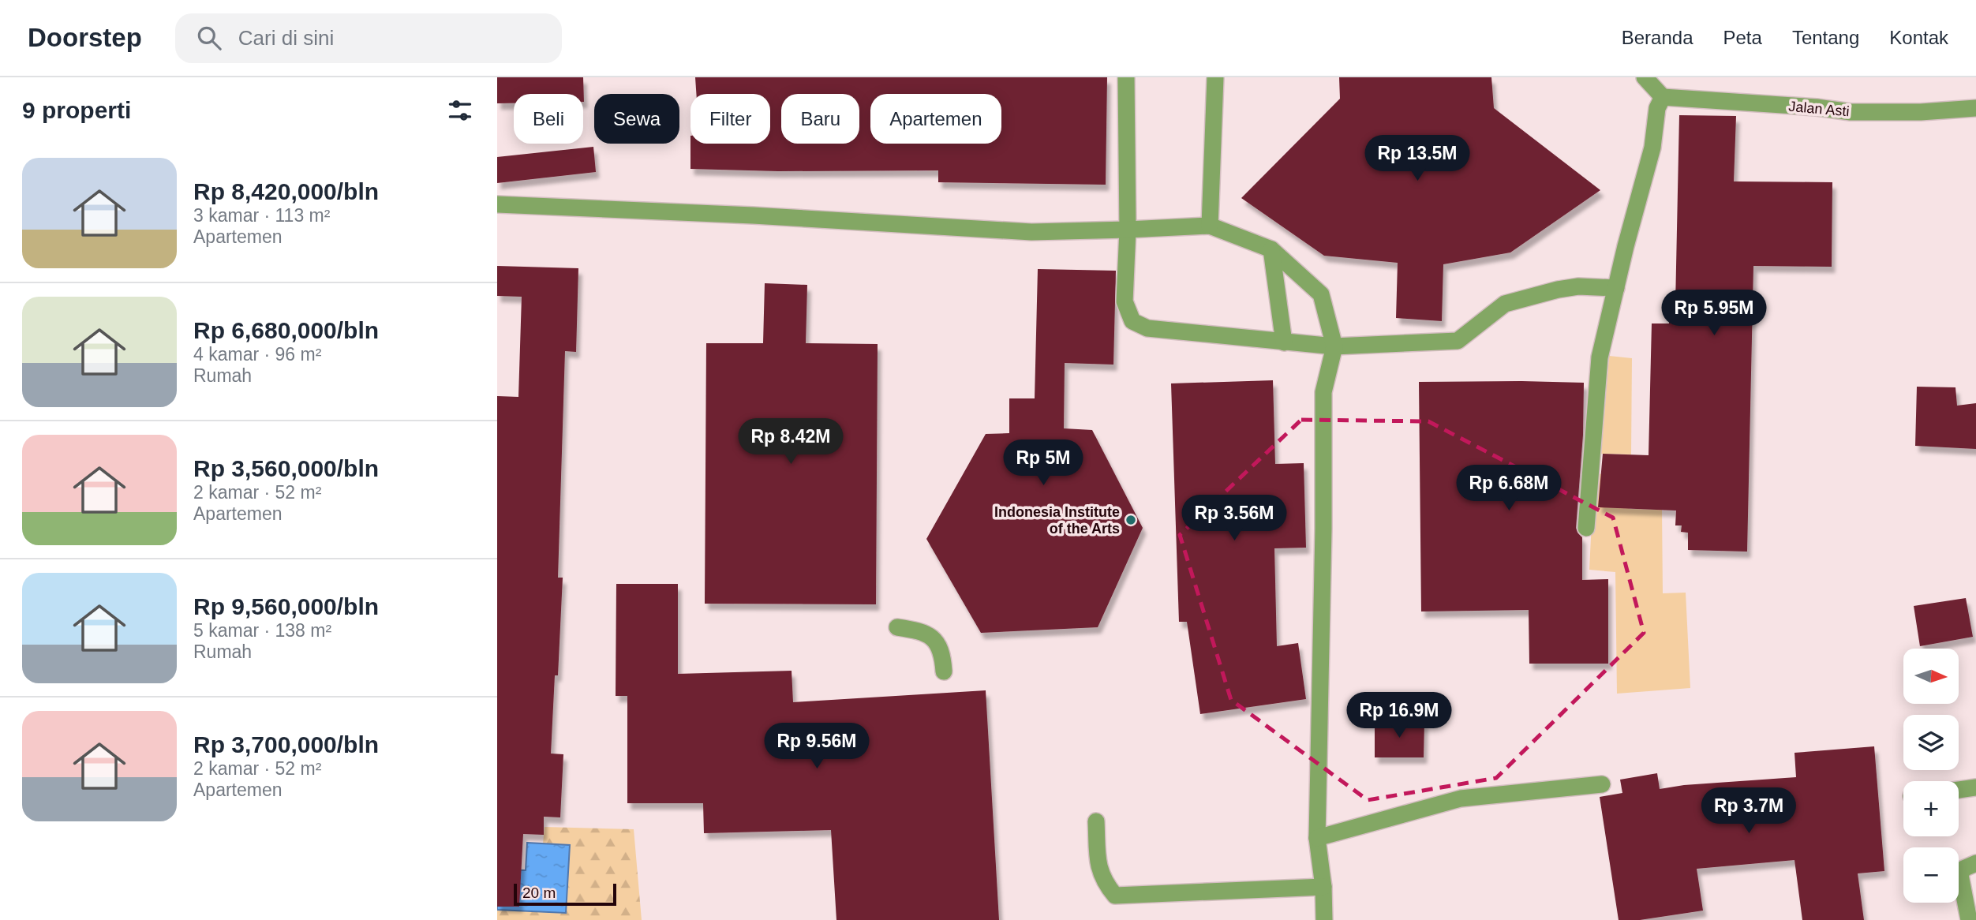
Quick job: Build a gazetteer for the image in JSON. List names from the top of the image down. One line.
{"streets":{"street":["Jalan Asti"]},"places":["Indonesia Institute of the Arts"],"scale_bar":"20 m","north":"right","page":{"header":"Doorstep","search":"Cari di sini","nav":["Beranda","Peta","Tentang","Kontak"],"heading":"9 properti","chip":["Beli","Sewa","Filter","Baru","Apartemen"],"price":["Rp 13.5M","Rp 5.95M","Rp 8.42M","Rp 5M","Rp 6.68M","Rp 3.56M","Rp 16.9M","Rp 9.56M","Rp 3.7M"],"list":[{"name":"Rp 8,420,000/bln","note":"3 kamar · 113 m² · Apartemen"},{"name":"Rp 6,680,000/bln","note":"4 kamar · 96 m² · Rumah"},{"name":"Rp 3,560,000/bln","note":"2 kamar · 52 m² · Apartemen"},{"name":"Rp 9,560,000/bln","note":"5 kamar · 138 m² · Rumah"},{"name":"Rp 3,700,000/bln","note":"2 kamar · 52 m² · Apartemen"}],"map_buttons":["+","−"],"scale":"20 m"}}
